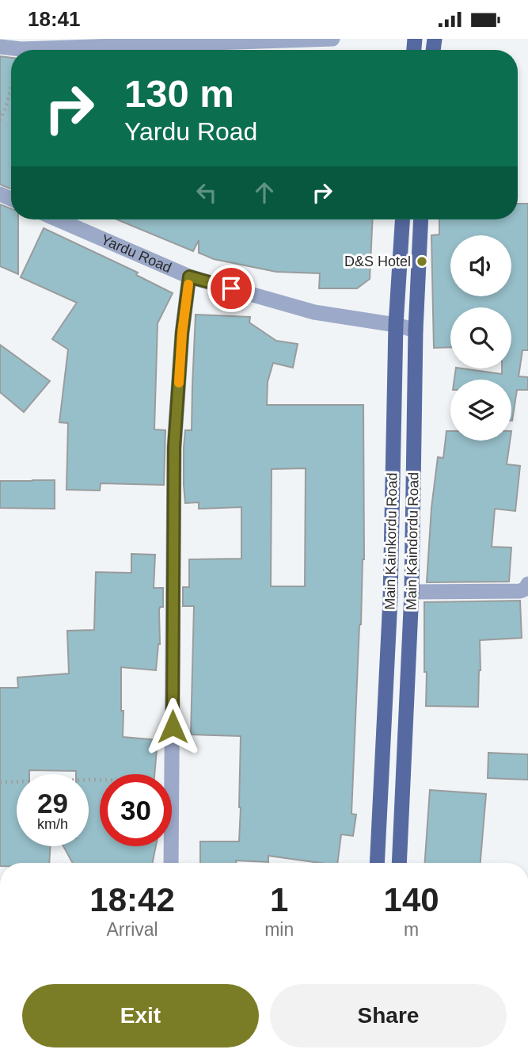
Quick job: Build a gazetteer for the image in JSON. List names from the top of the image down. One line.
{"streets":{"main road":["Main Kainkordu Road","Main Kaindordu Road"],"street":["Yardu Road"]},"crossings":[["Yardu Road","Main Kainkordu Road"],["Yardu Road","Main Kaindordu Road"]],"places":["D&S Hotel"],"page":{"status":"18:41","turn":["130 m","Yardu Road"],"speed":"29 km/h","limit":"30","eta":["18:42","Arrival","1","min","140","m"],"buttons":["Exit","Share"]}}
